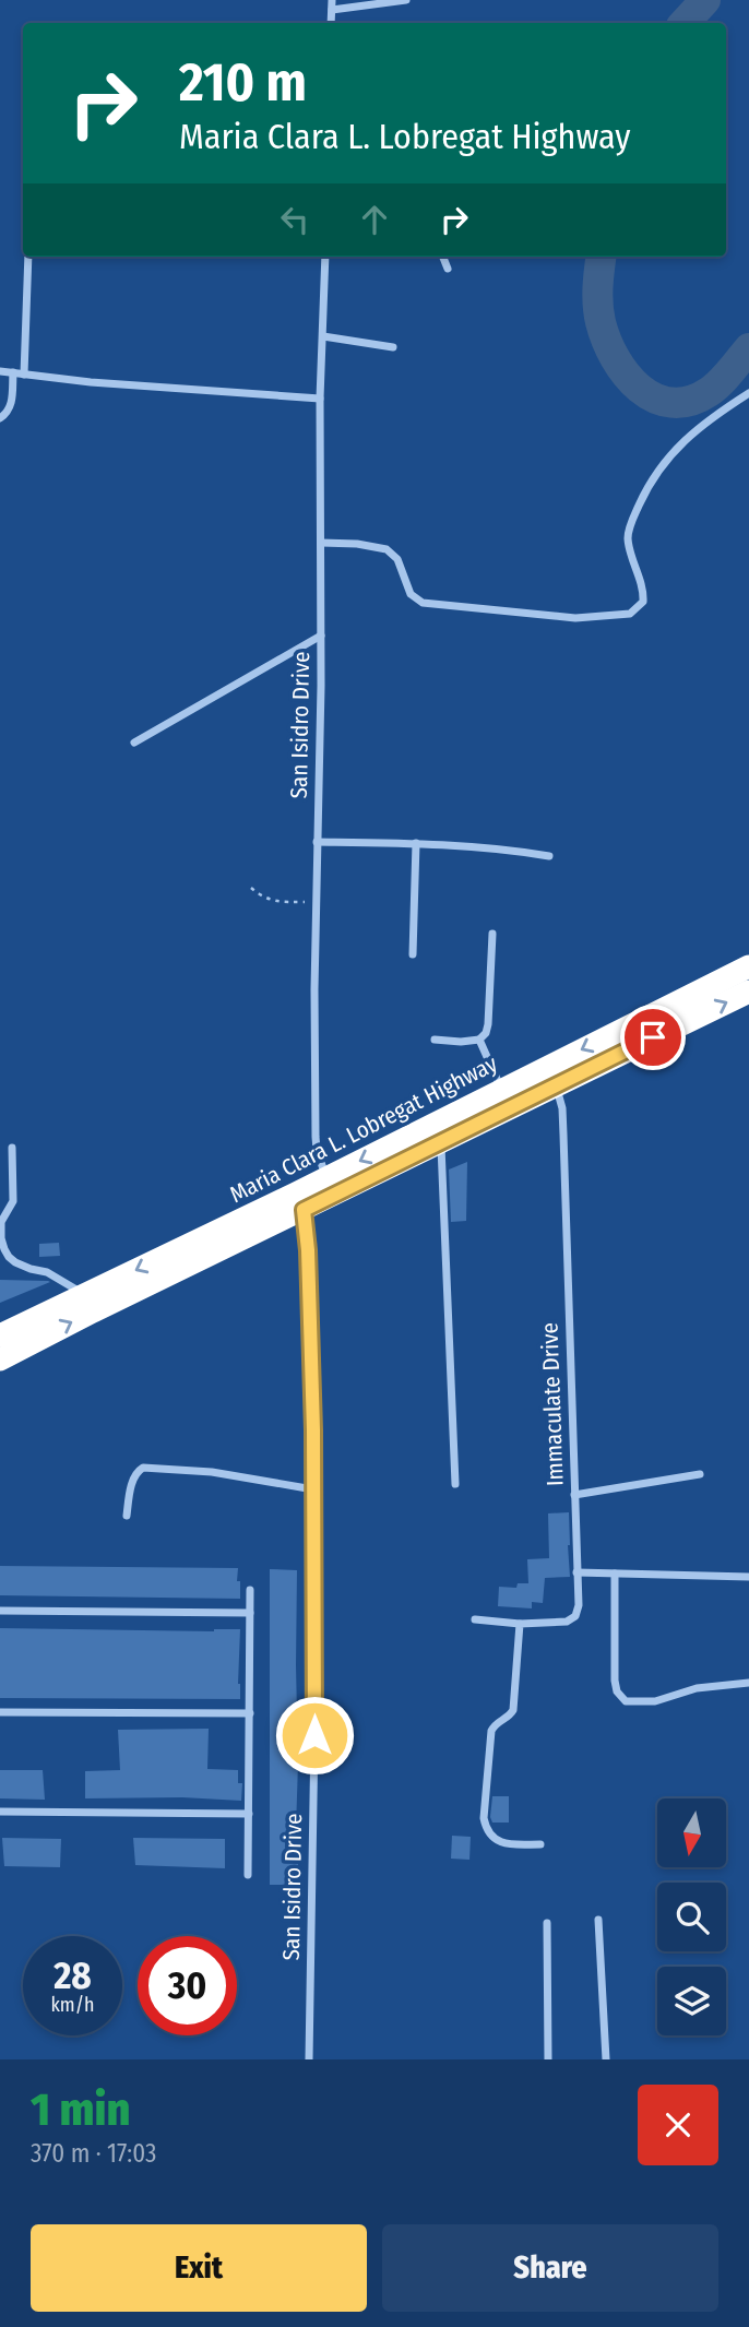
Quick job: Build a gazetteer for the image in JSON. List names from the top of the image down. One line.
{"streets":{"highway":["Maria Clara L. Lobregat Highway"],"street":["San Isidro Drive","Immaculate Drive"]},"crossings":[["San Isidro Drive","Maria Clara L. Lobregat Highway"],["Maria Clara L. Lobregat Highway","Immaculate Drive"]],"north":"bottom","page":{"turn":["210 m","Maria Clara L. Lobregat Highway"],"speed":"28 km/h","limit":"30","heading":["1 min","370 m · 17:03"],"buttons":["Exit","Share"]}}
